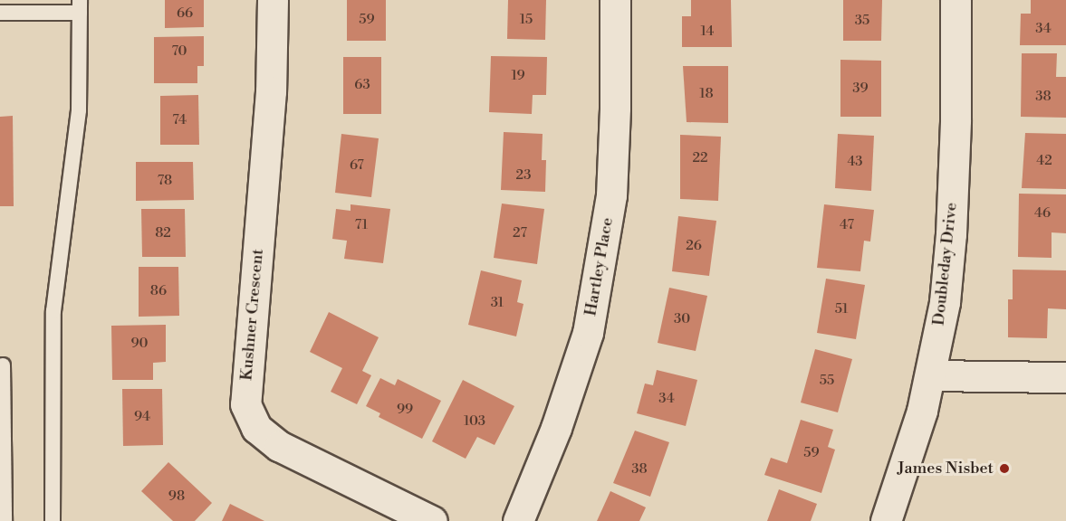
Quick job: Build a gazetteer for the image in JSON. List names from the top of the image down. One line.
{"streets":{"street":["Doubleday Drive","Hartley Place","Kushner Crescent"]},"places":["James Nisbet"],"house_numbers":["66","59","15","35","34","14","70","19","63","39","18","38","74","22","42","43","67","23","78","46","71","47","82","27","26","86","31","51","30","90","55","34","99","94","103","59","38","98"]}
